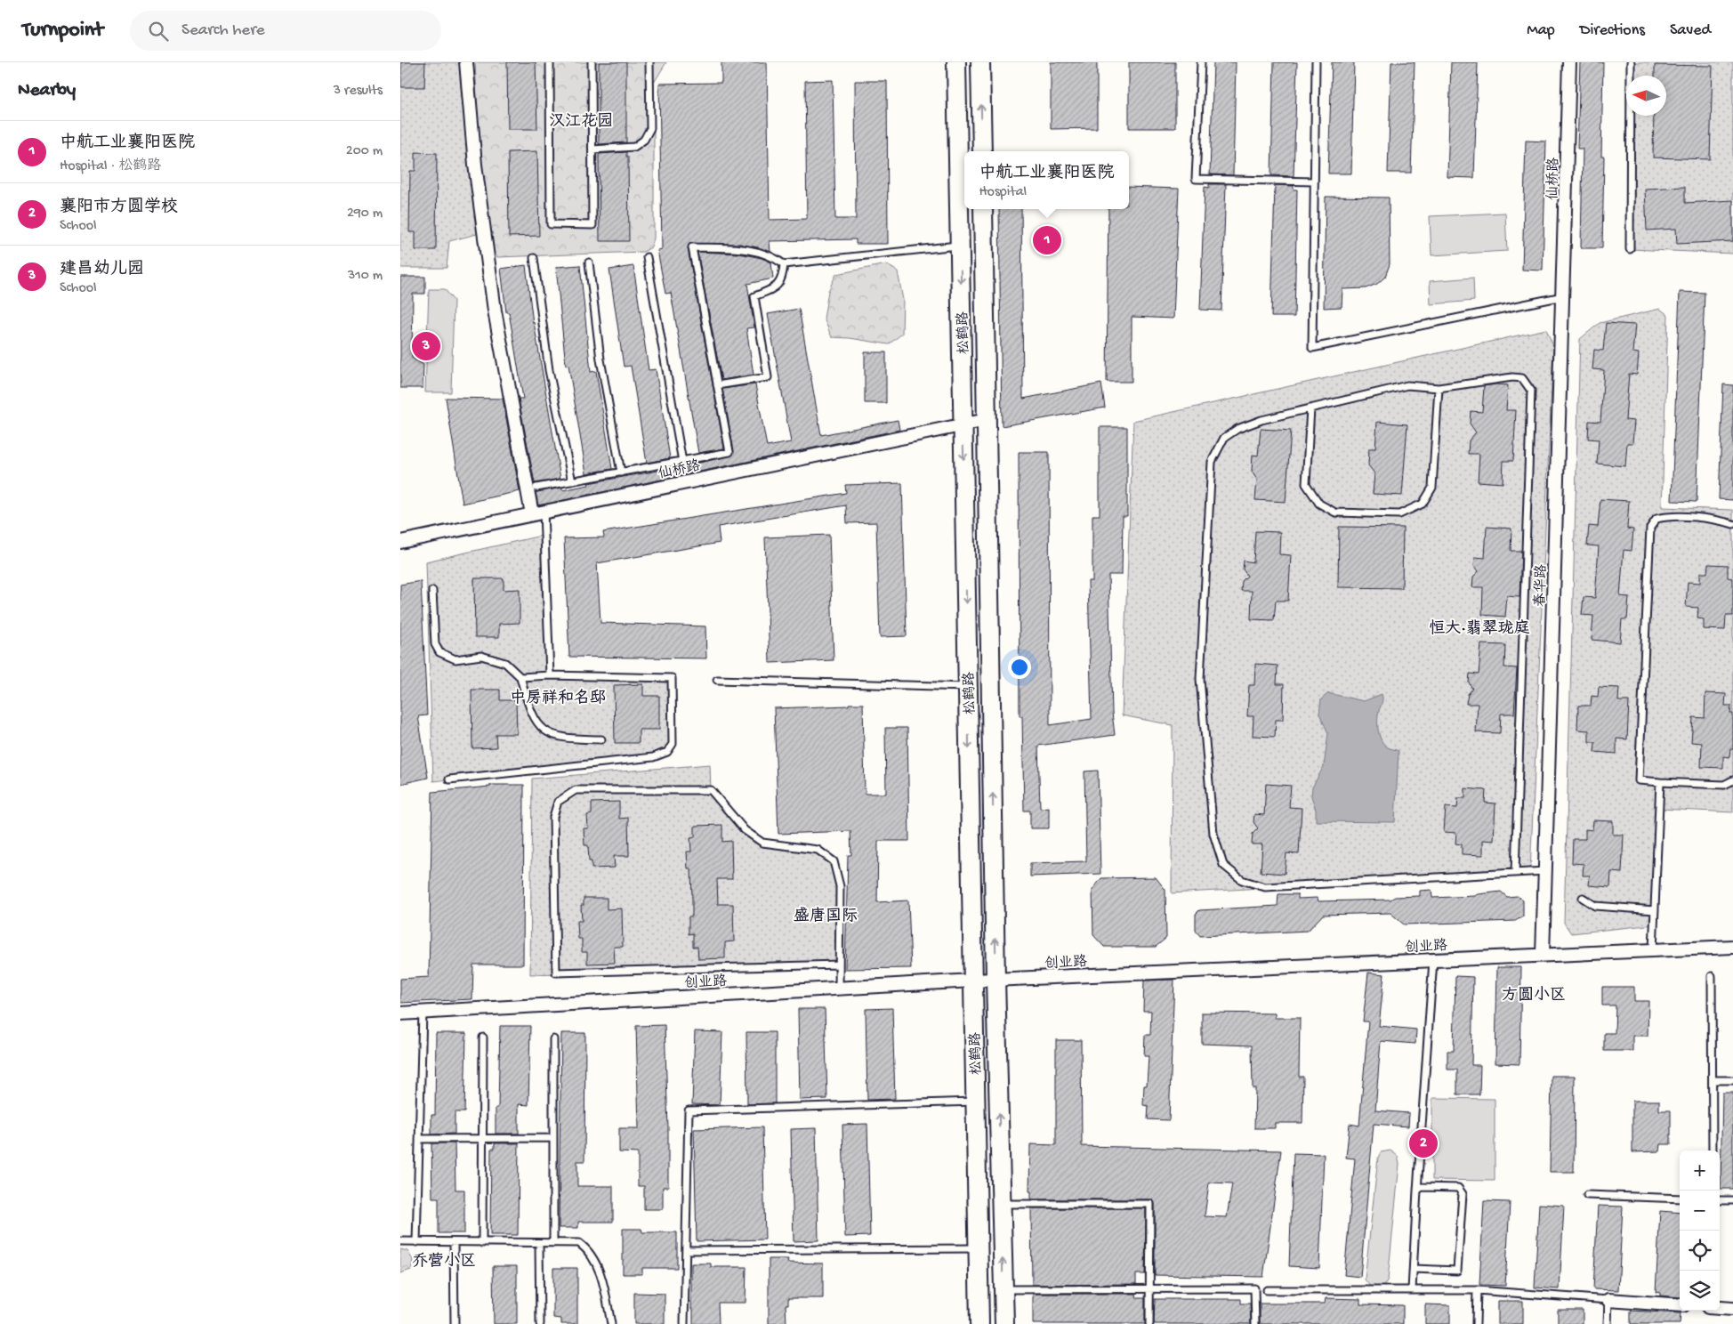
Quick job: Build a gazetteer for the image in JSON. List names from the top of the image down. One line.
{"streets":{"main road":["松鹤路"],"street":["仙桥路","春华路","创业路"]},"crossings":[["仙桥路","松鹤路"],["仙桥路","春华路"],["松鹤路","创业路"],["春华路","创业路"]],"districts":["汉江花园","恒大·翡翠珑庭","中房祥和名邸","盛唐国际","方圆小区","乔营小区"],"north":"left","page":{"header":"Turnpoint","search":"Search here","nav":["Map","Directions","Saved"],"heading":["Nearby","3 results"],"list":[{"mark":"1","name":"中航工业襄阳医院","note":"Hospital · 松鹤路","value":"200 m"},{"mark":"2","name":"襄阳市方圆学校","note":"School","value":"290 m"},{"mark":"3","name":"建昌幼儿园","note":"School","value":"310 m"}],"popup":["中航工业襄阳医院","Hospital"],"pins":["1","3","2"],"map_buttons":["+","−"]}}
